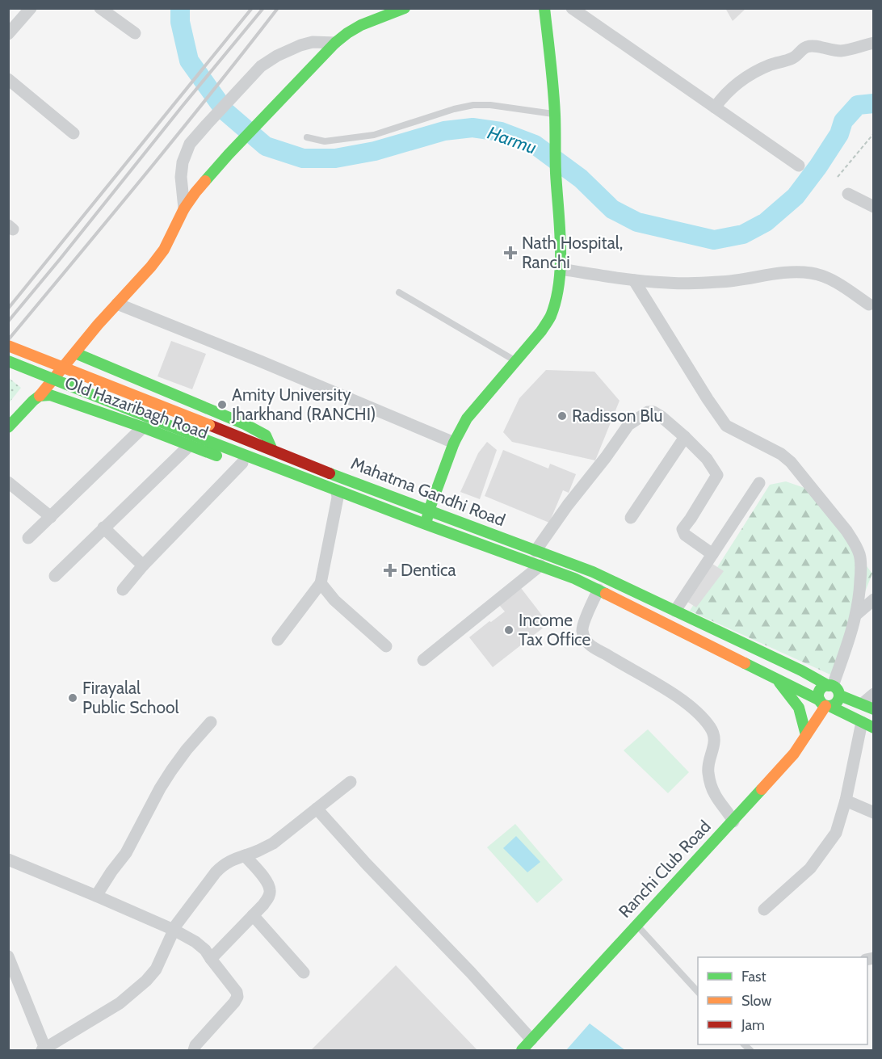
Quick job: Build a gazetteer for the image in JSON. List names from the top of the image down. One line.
{"streets":{"street":["Old Hazaribagh Road","Mahatma Gandhi Road","Ranchi Club Road"]},"crossings":[["Old Hazaribagh Road","Mahatma Gandhi Road"],["Mahatma Gandhi Road","Ranchi Club Road"]],"water":["Harmu"],"places":{"health":["Nath Hospital, Ranchi","Dentica"],"other":["Amity University Jharkhand (RANCHI)","Radisson Blu","Income Tax Office","Firayalal Public School"]},"legend":["Fast","Slow","Jam"]}
